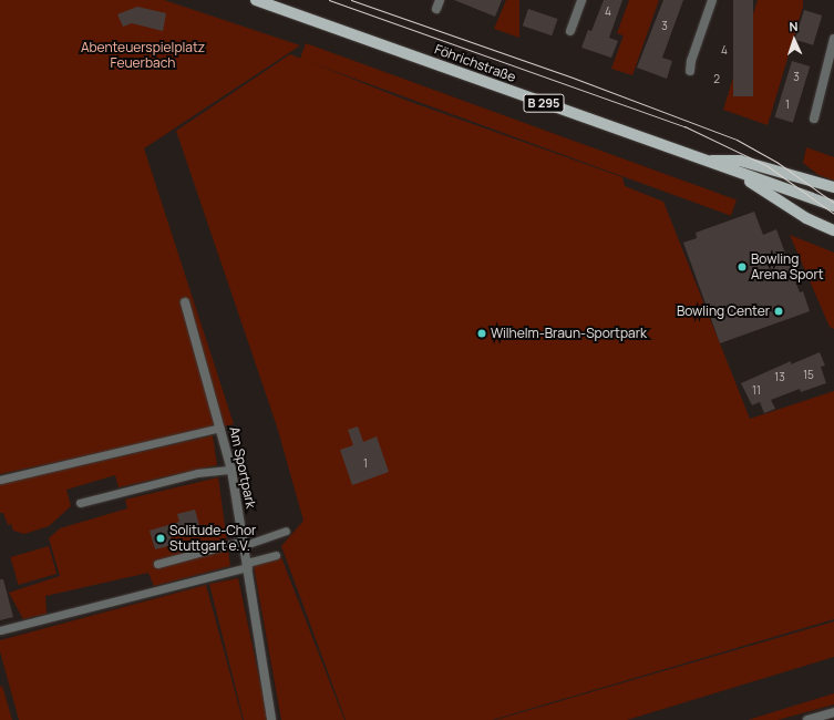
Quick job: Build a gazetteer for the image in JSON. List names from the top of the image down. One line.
{"streets":{"main road":["Föhrichstraße","B 295"],"street":["Am Sportpark"]},"parks":["Abenteuerspielplatz Feuerbach"],"places":["Bowling Arena Sport","Bowling Center","Wilhelm-Braun-Sportpark","Solitude-Chor Stuttgart e.V."],"house_numbers":["4","3","4","3","2","1","15","13","11","1"],"north":"top"}
